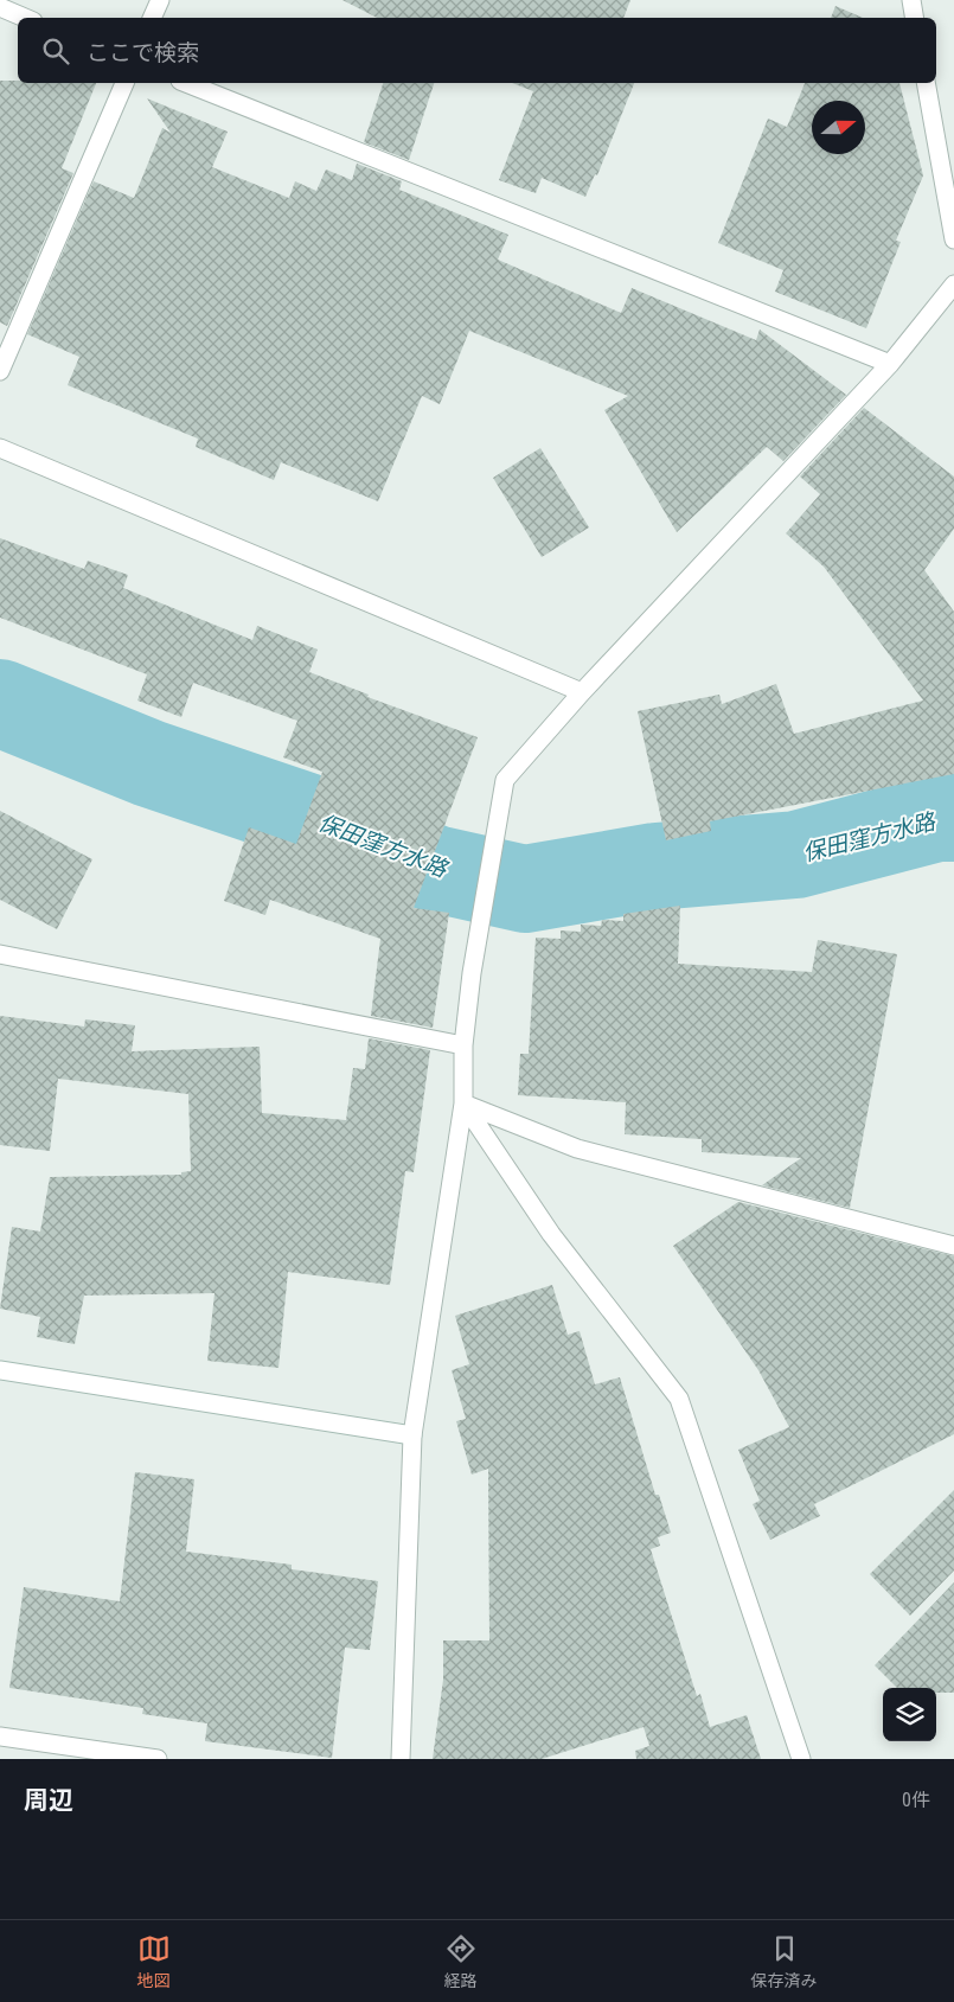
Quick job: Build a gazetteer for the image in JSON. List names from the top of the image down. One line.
{"water":["保田窪方水路"],"north":"right","page":{"search":"ここで検索","heading":["周辺","0件"],"nav":["地図","経路","保存済み"]}}
